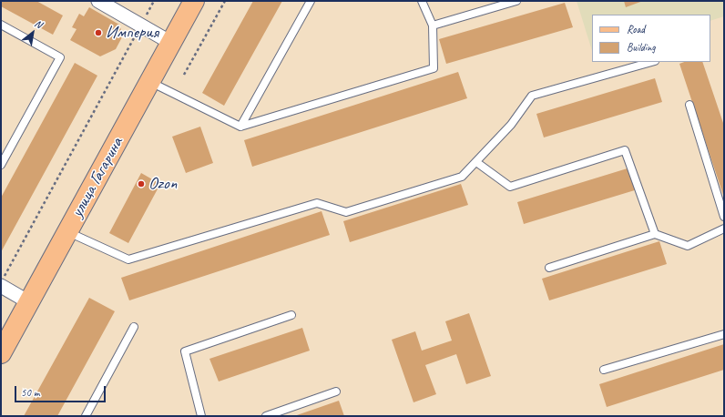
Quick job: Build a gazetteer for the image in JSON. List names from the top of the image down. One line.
{"streets":{"main road":["улица Гагарина"]},"places":["Империя","Ozon"],"legend":["Road","Building"],"scale_bar":"50 m","north":"top right"}
